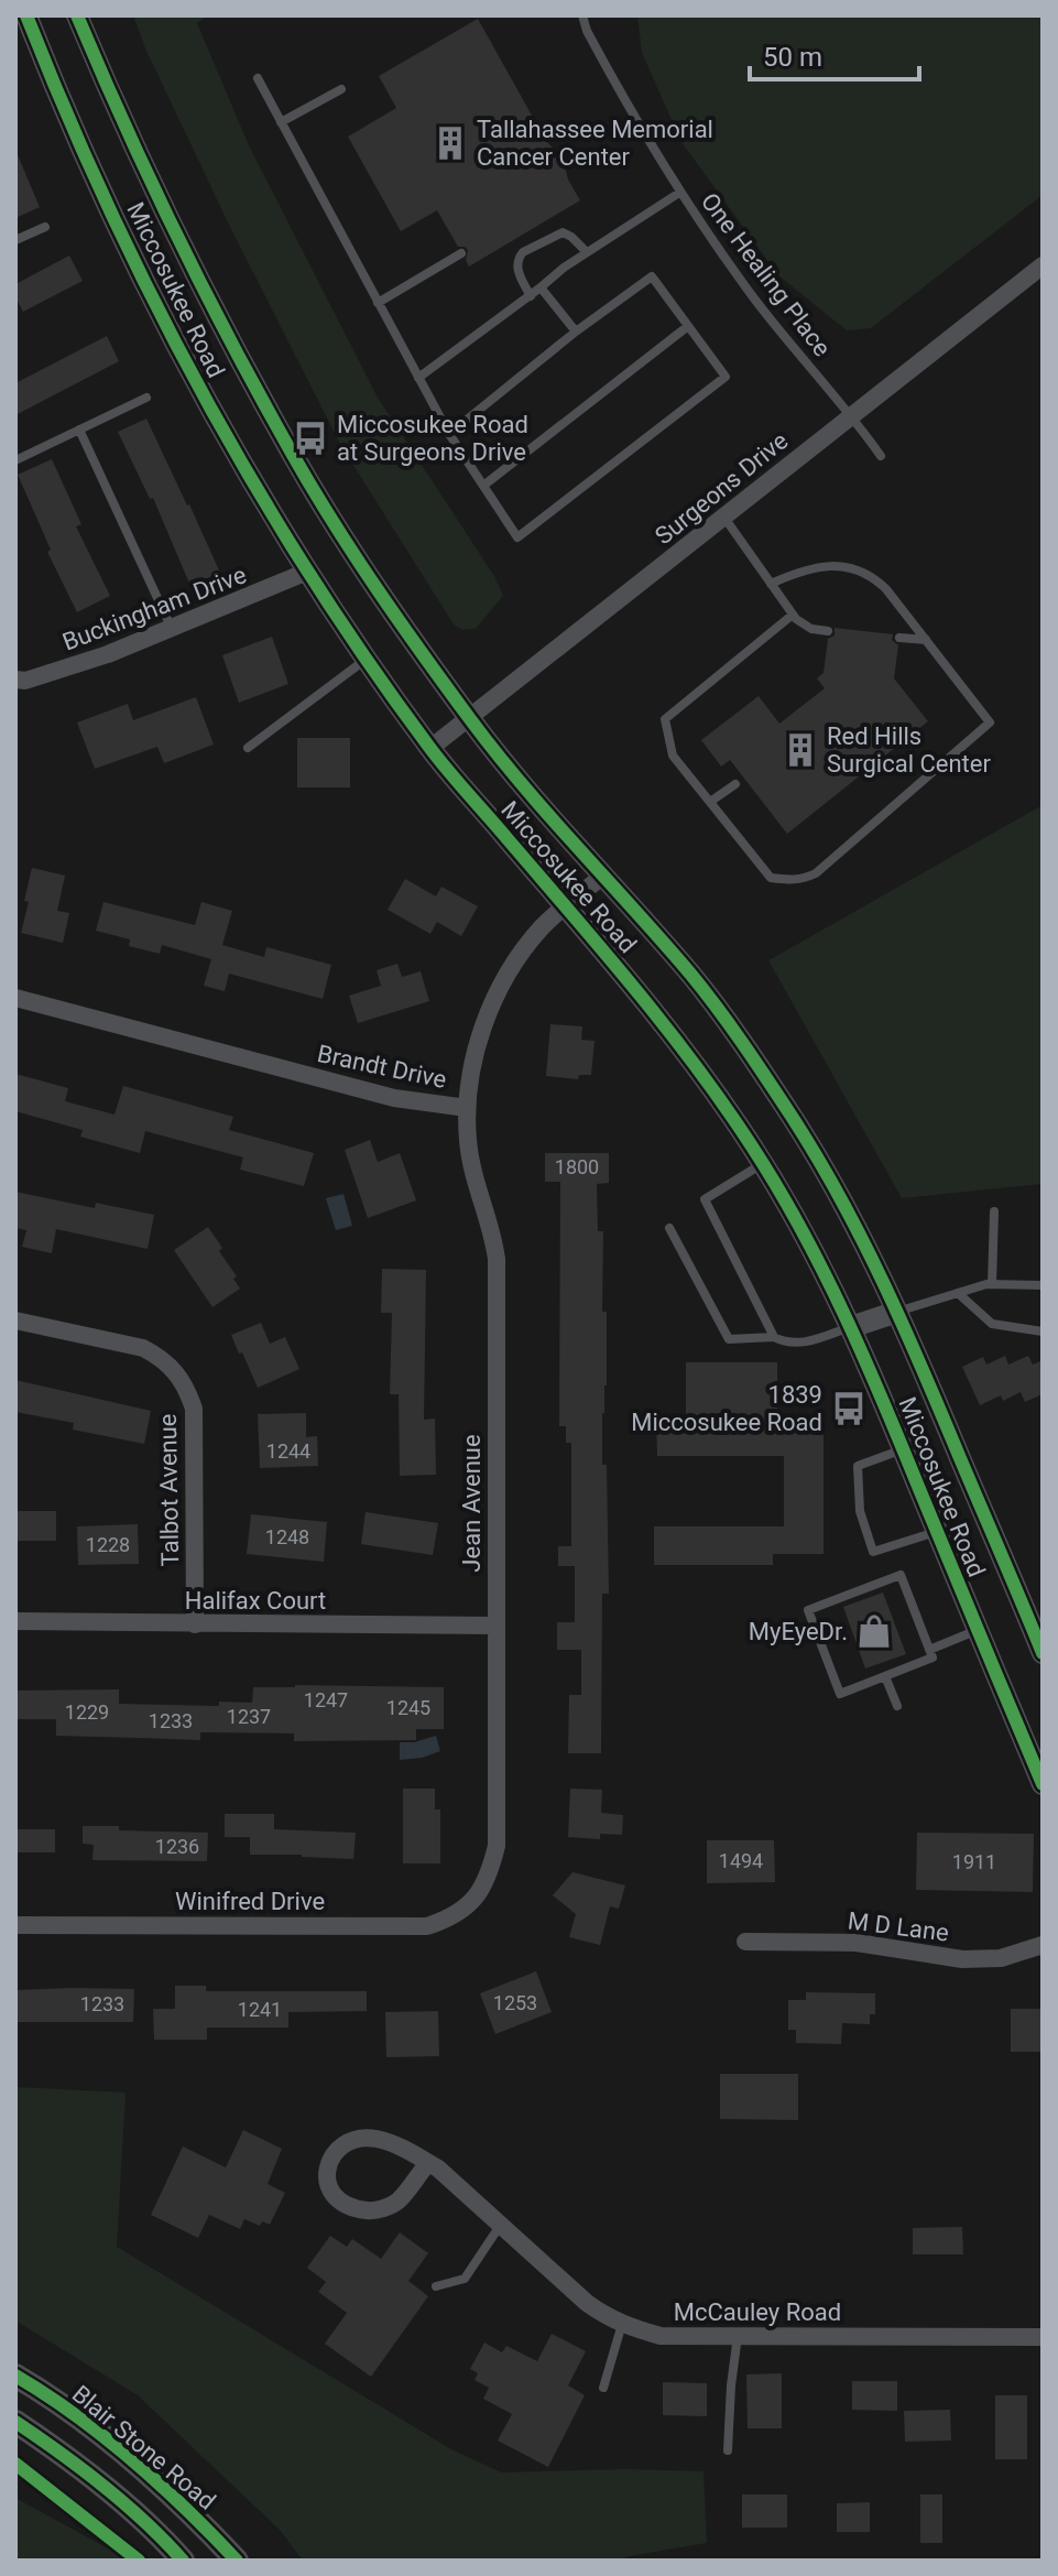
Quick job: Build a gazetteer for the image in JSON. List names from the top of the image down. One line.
{"streets":{"main road":["Blair Stone Road"],"street":["Miccosukee Road","Surgeons Drive","Buckingham Drive","Brandt Drive","Talbot Avenue","Jean Avenue","Halifax Court","Winifred Drive","M D Lane","McCauley Road"],"lane":["One Healing Place"]},"crossings":[["One Healing Place","Surgeons Drive"],["Miccosukee Road","Surgeons Drive"],["Miccosukee Road","Buckingham Drive"],["Miccosukee Road","Brandt Drive"],["Brandt Drive","Jean Avenue"],["Talbot Avenue","Halifax Court"],["Jean Avenue","Halifax Court"],["Jean Avenue","Winifred Drive"]],"places":{"building":["Tallahassee Memorial Cancer Center","Red Hills Surgical Center"],"bus stop":["Miccosukee Road at Surgeons Drive","1839 Miccosukee Road"],"shop":["MyEyeDr."]},"house_numbers":["1800","1244","1248","1228","1247","1245","1229","1237","1233","1236","1494","1911","1253","1233","1241"],"scale_bar":"50 m"}
